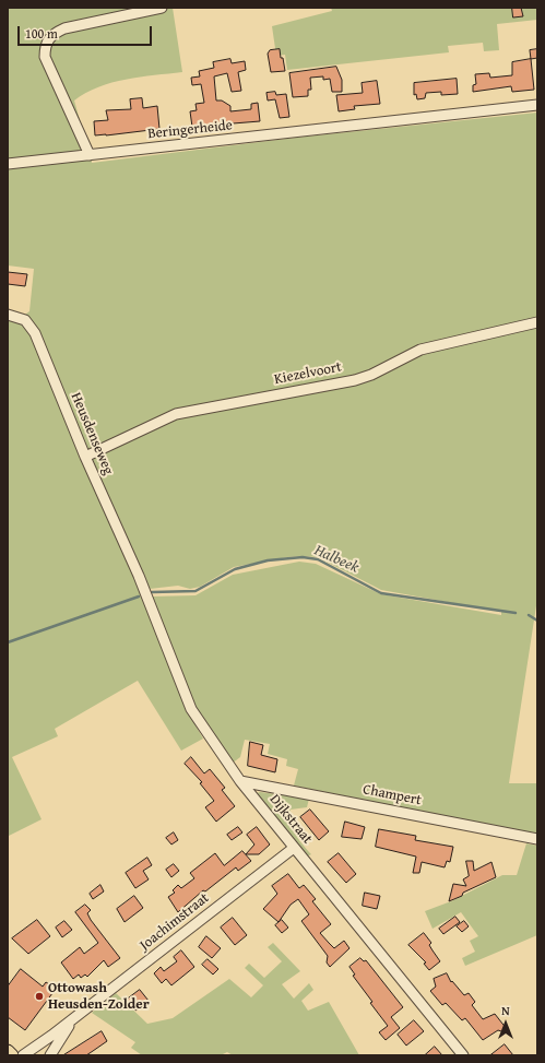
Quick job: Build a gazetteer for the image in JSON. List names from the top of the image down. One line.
{"streets":{"street":["Beringerheide","Kiezelvoort","Heusdenseweg","Champert","Dijkstraat","Joachimstraat"]},"crossings":[["Kiezelvoort","Heusdenseweg"],["Heusdenseweg","Dijkstraat"],["Champert","Dijkstraat"],["Dijkstraat","Joachimstraat"]],"water":["Halbeek"],"places":["Ottowash Heusden-Zolder"],"scale_bar":"100 m","north":"top"}
